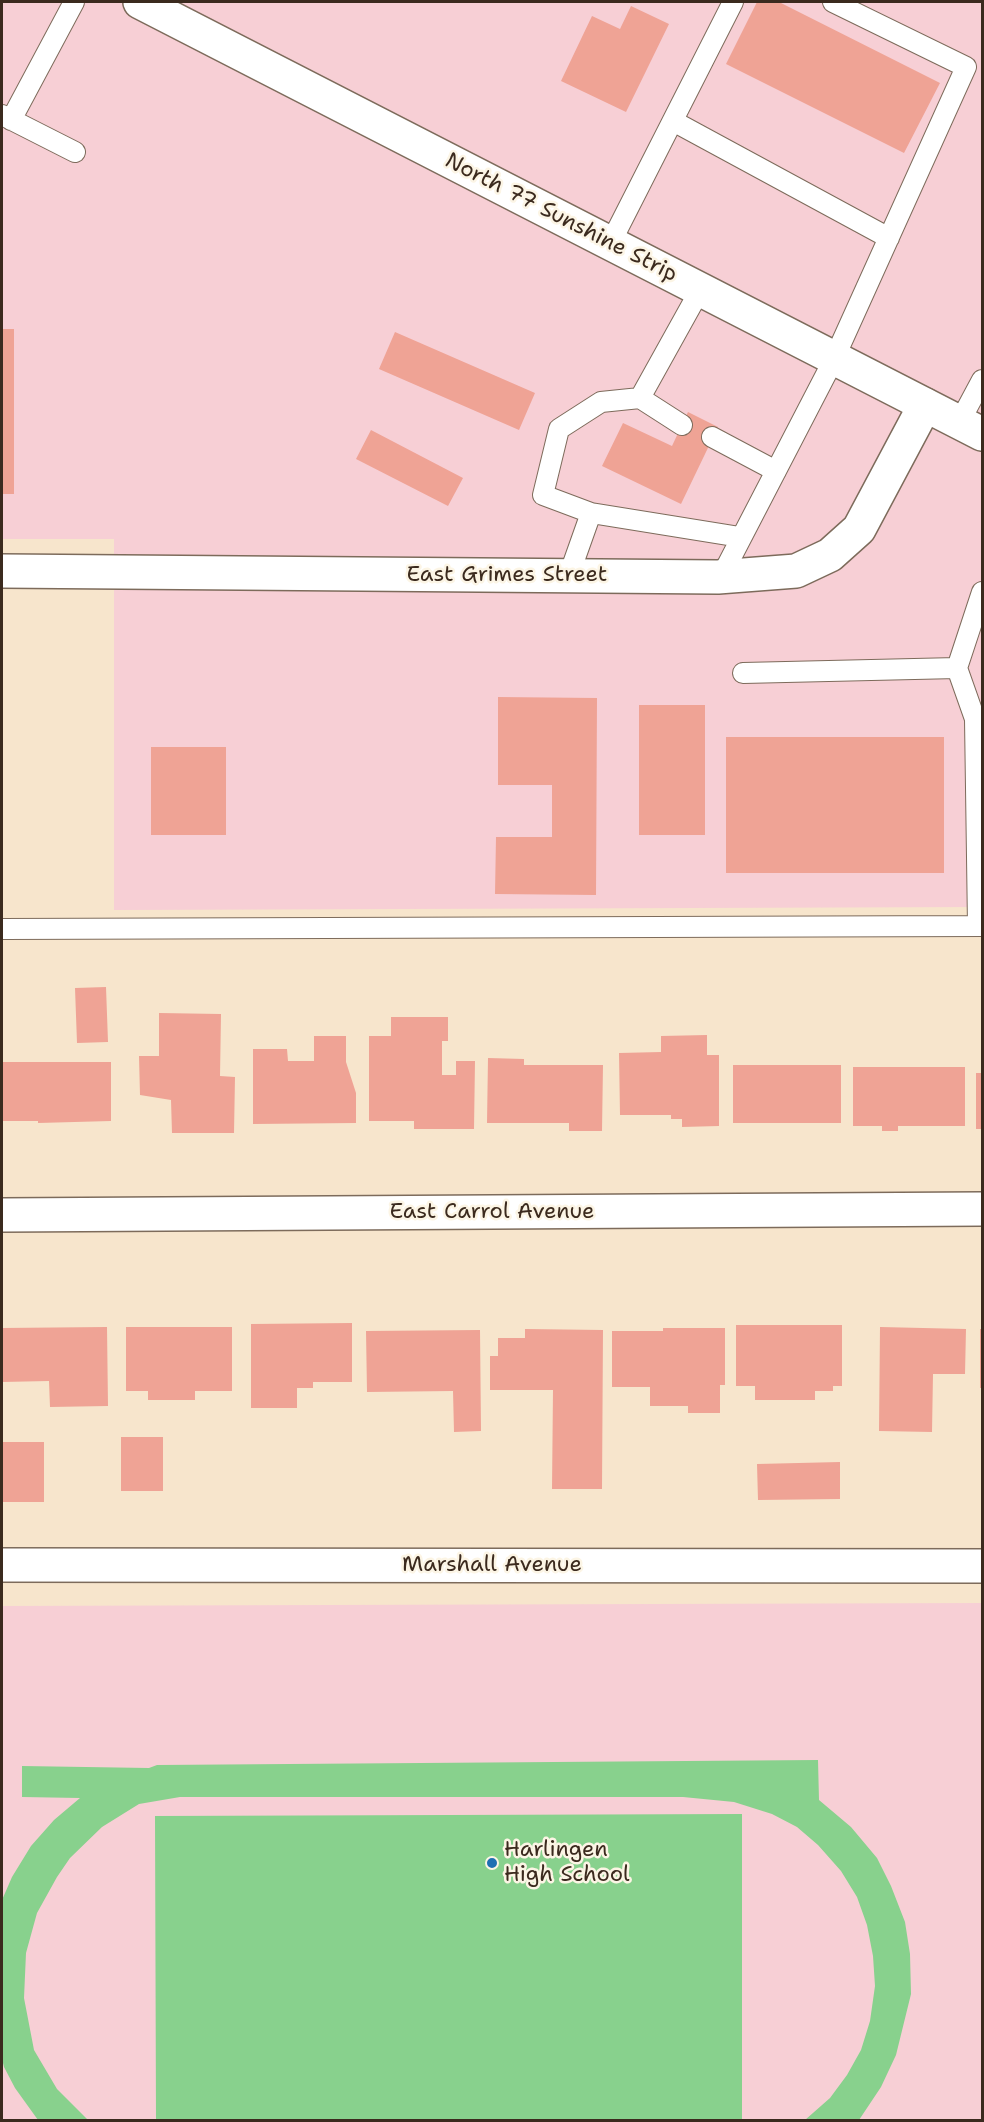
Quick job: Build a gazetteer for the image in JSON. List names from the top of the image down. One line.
{"streets":{"street":["North 77 Sunshine Strip","East Grimes Street","East Carrol Avenue","Marshall Avenue"]},"crossings":[["North 77 Sunshine Strip","East Grimes Street"]],"places":["Harlingen High School"]}
